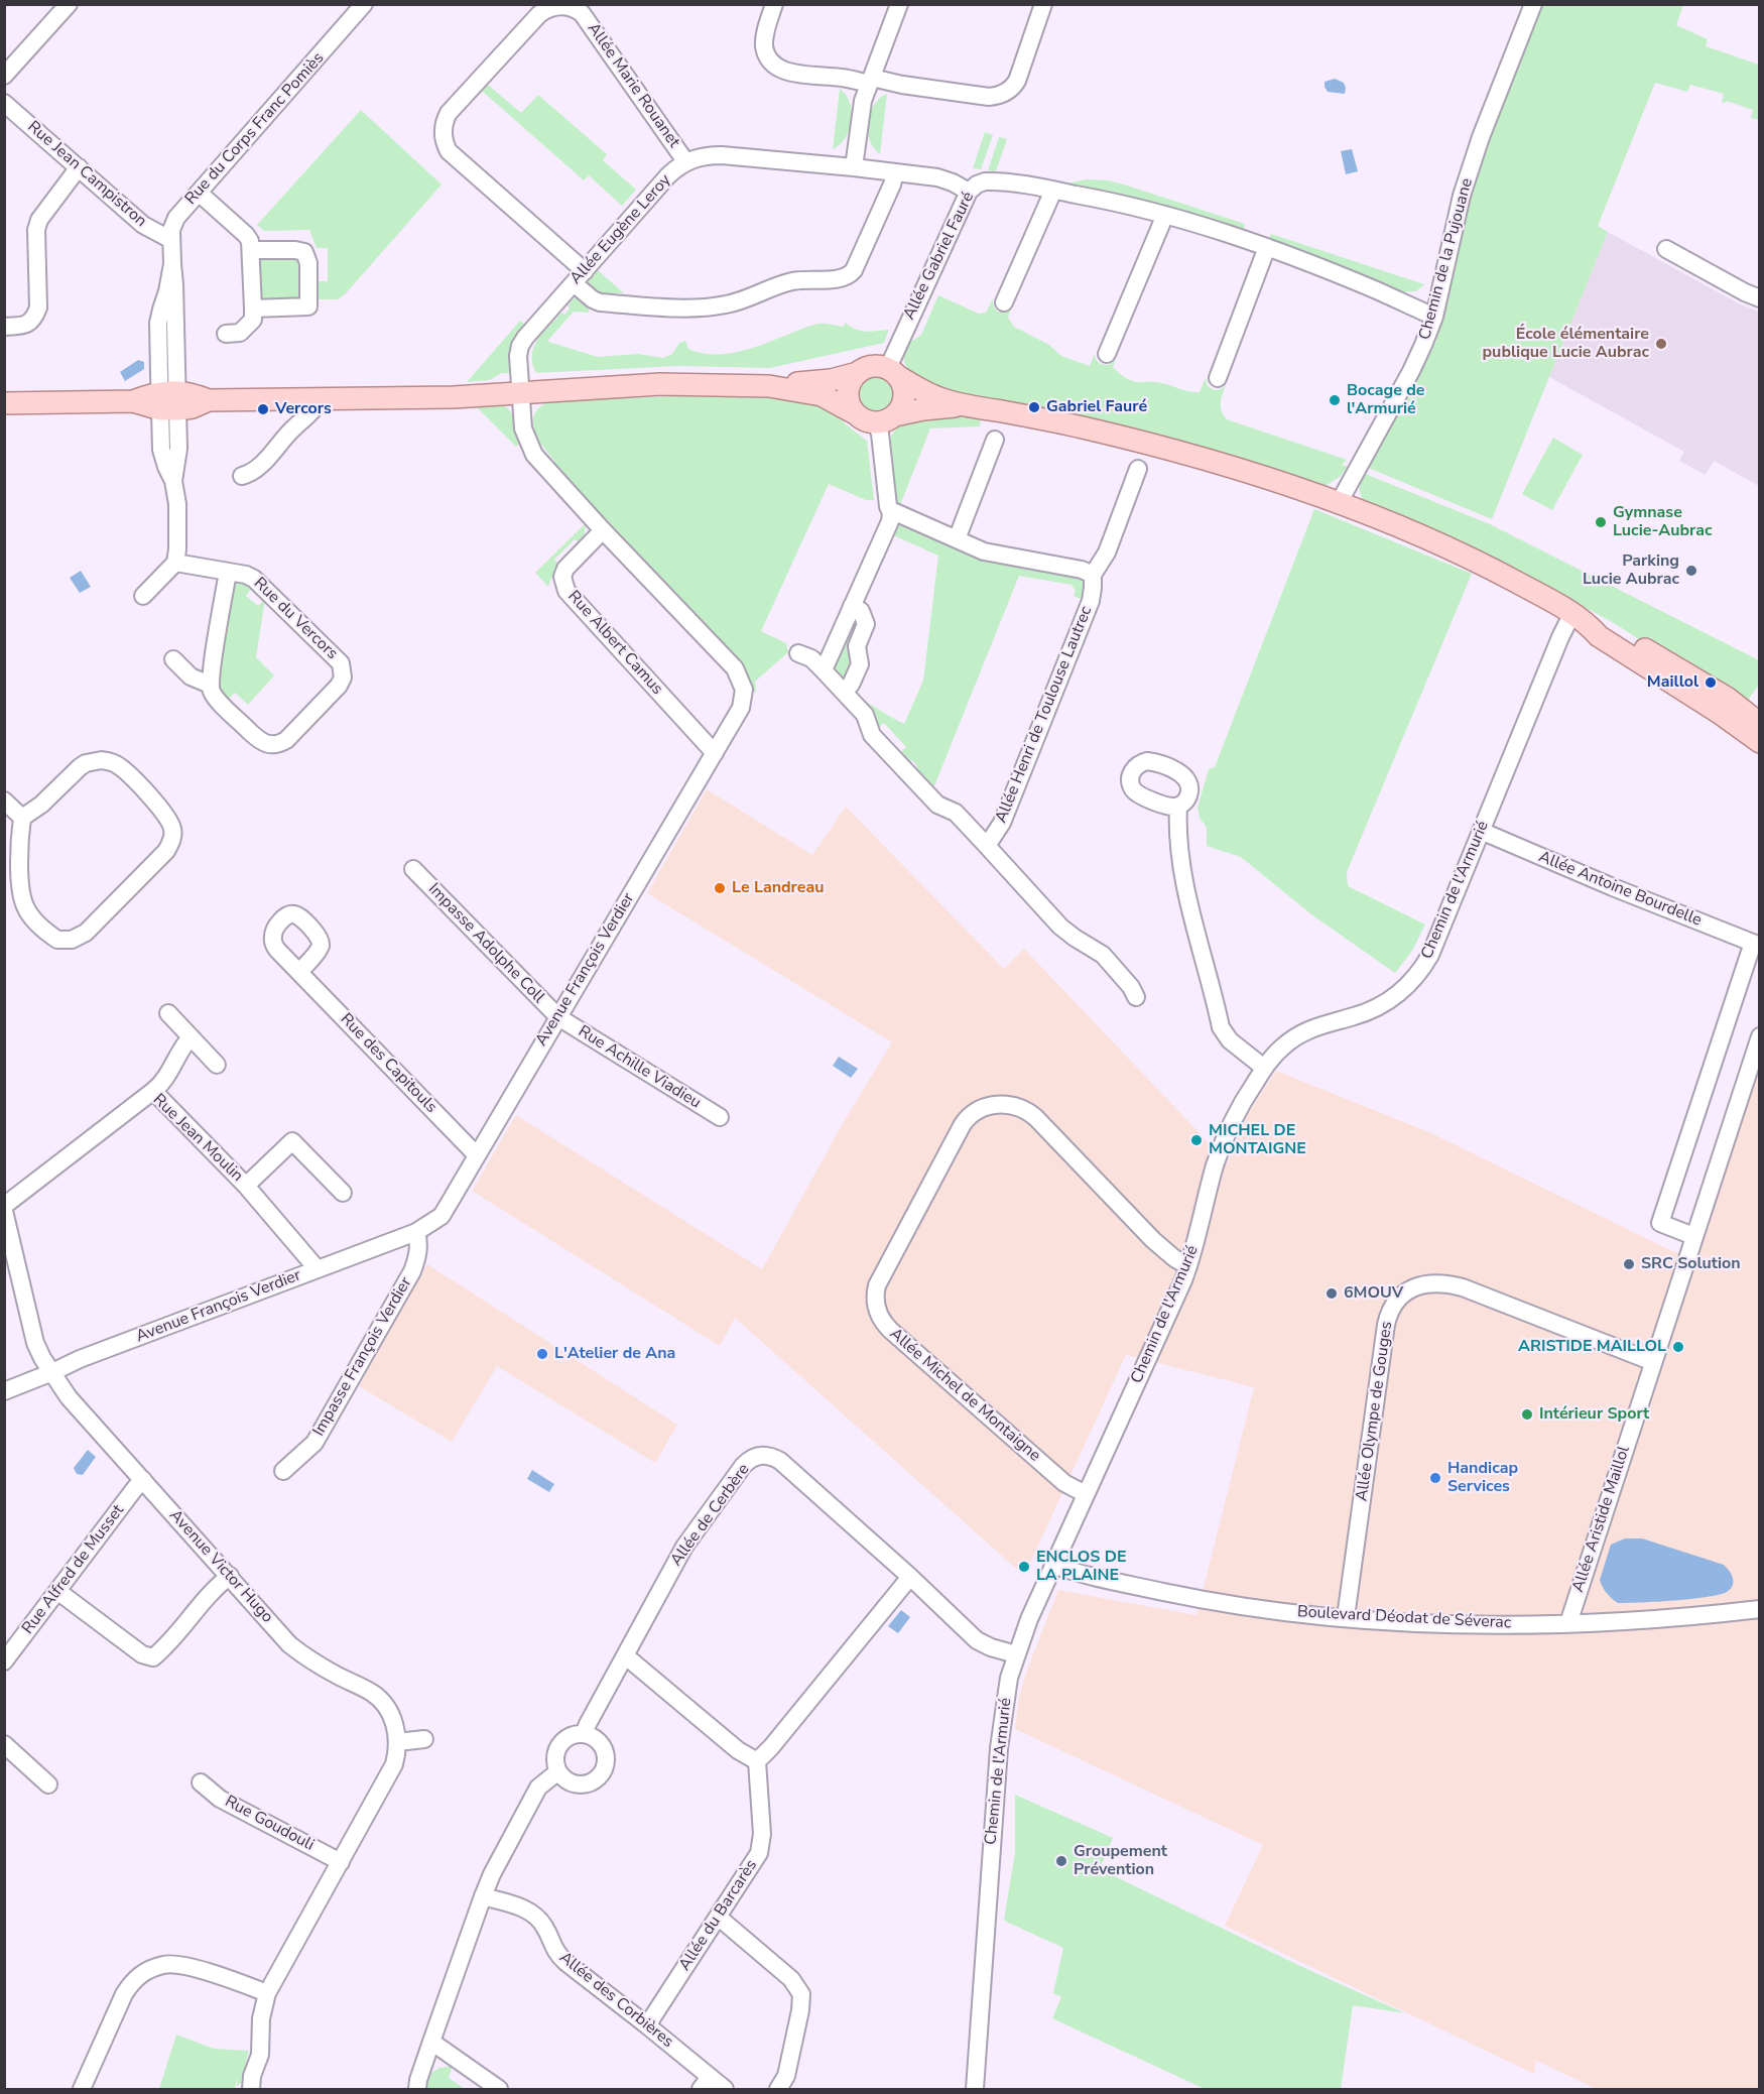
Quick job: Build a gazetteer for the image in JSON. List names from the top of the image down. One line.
{"streets":{"street":["Allée Marie Rouanet","Rue du Corps Franc Pomiès","Rue Jean Campistron","Allée Eugène Leroy","Allée Gabriel Fauré","Chemin de la Pujouane","Rue du Vercors","Rue Albert Camus","Allée Henri de Toulouse Lautrec","Allée Antoine Bourdelle","Chemin de l'Armurié","Impasse Adolphe Coll","Avenue François Verdier","Rue des Capitouls","Rue Achille Viadieu","Rue Jean Moulin","Impasse François Verdier","Allée Michel de Montaigne","Allée Olympe de Gouges","Allée de Cerbère","Allée Aristide Maillol","Avenue Victor Hugo","Rue Alfred de Musset","Boulevard Déodat de Séverac","Rue Goudouli","Allée du Barcarès","Allée des Corbières"]},"crossings":[["Allée Marie Rouanet","Allée Eugène Leroy"],["Rue du Corps Franc Pomiès","Rue Jean Campistron"],["Rue du Corps Franc Pomiès","Rue du Vercors"],["Allée Eugène Leroy","Allée Gabriel Fauré"],["Allée Eugène Leroy","Avenue François Verdier"],["Allée Gabriel Fauré","Chemin de la Pujouane"],["Rue Albert Camus","Avenue François Verdier"],["Allée Antoine Bourdelle","Chemin de l'Armurié"],["Chemin de l'Armurié","Allée Michel de Montaigne"],["Chemin de l'Armurié","Allée de Cerbère"],["Chemin de l'Armurié","Boulevard Déodat de Séverac"],["Impasse Adolphe Coll","Avenue François Verdier"],["Impasse Adolphe Coll","Rue Achille Viadieu"],["Avenue François Verdier","Rue des Capitouls"],["Avenue François Verdier","Rue Achille Viadieu"],["Avenue François Verdier","Rue Jean Moulin"],["Avenue François Verdier","Impasse François Verdier"],["Avenue François Verdier","Avenue Victor Hugo"],["Allée Olympe de Gouges","Allée Aristide Maillol"],["Allée Olympe de Gouges","Boulevard Déodat de Séverac"],["Allée Aristide Maillol","Boulevard Déodat de Séverac"],["Avenue Victor Hugo","Rue Alfred de Musset"],["Avenue Victor Hugo","Rue Goudouli"],["Allée du Barcarès","Allée des Corbières"]],"places":["École élémentaire publique Lucie Aubrac","Bocage de l'Armurié","Gabriel Fauré","Vercors","Gymnase Lucie-Aubrac","Parking Lucie Aubrac","Maillol","Le Landreau","MICHEL DE MONTAIGNE","SRC Solution","6MOUV","ARISTIDE MAILLOL","L'Atelier de Ana","Intérieur Sport","Handicap Services","ENCLOS DE LA PLAINE","Groupement Prévention"]}
